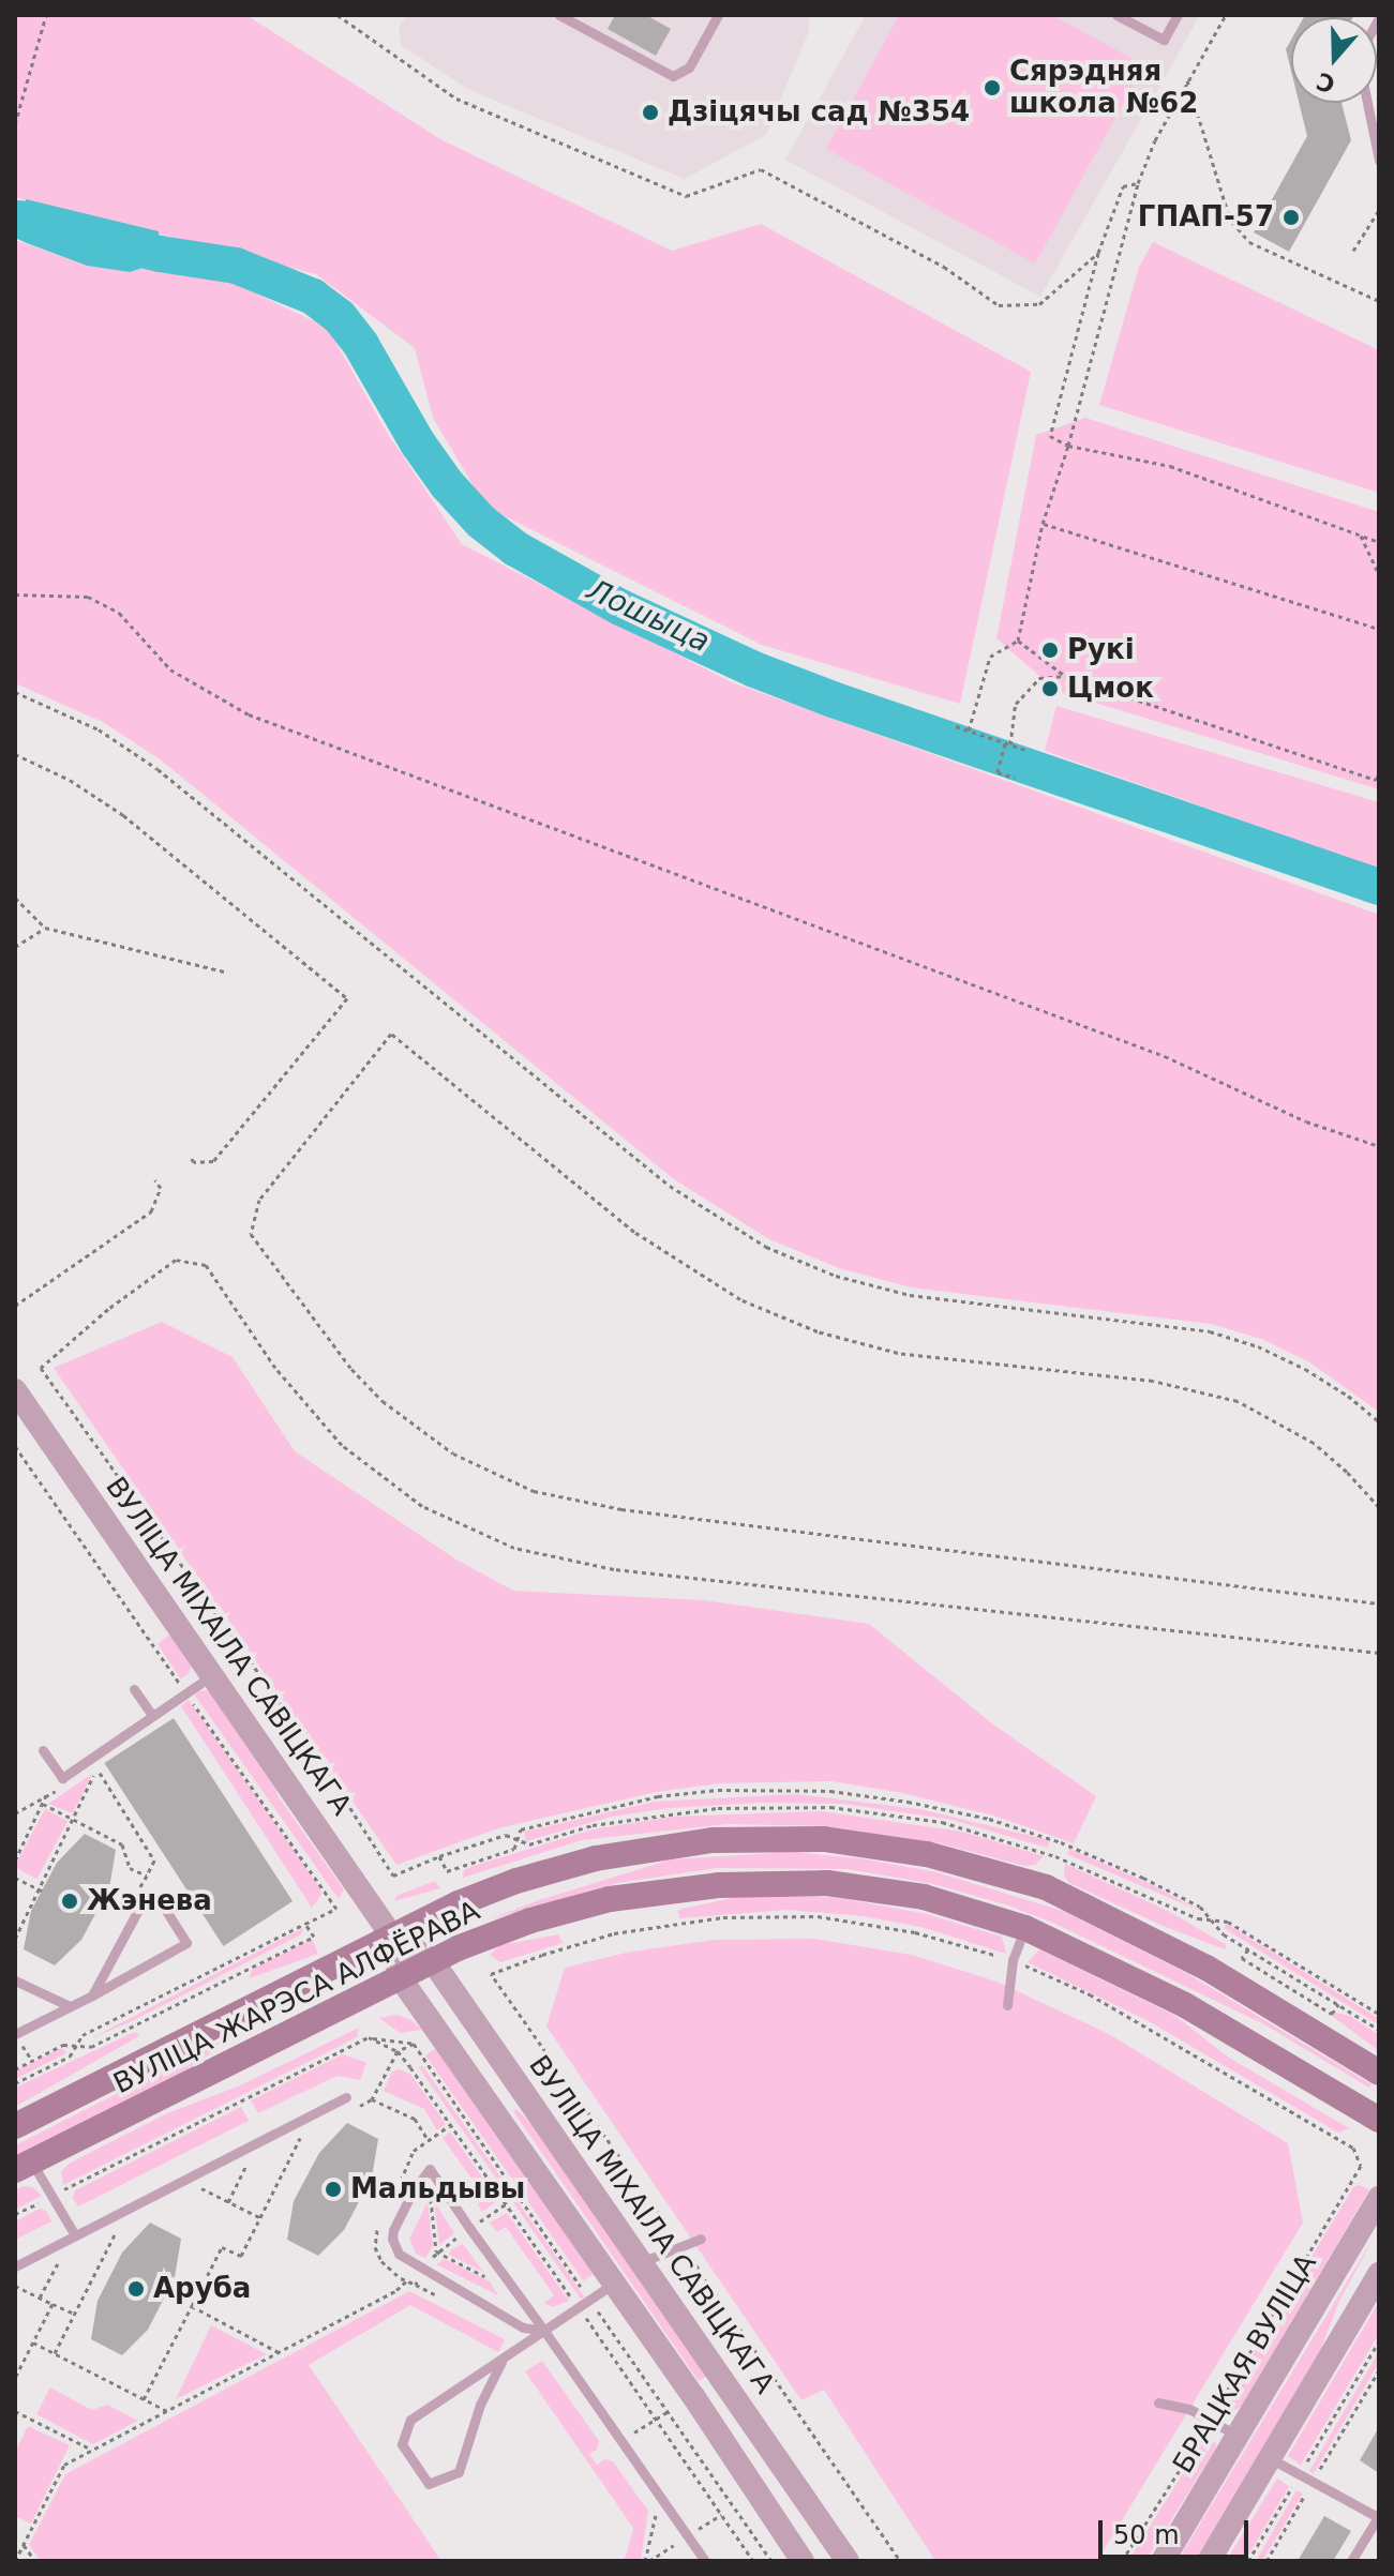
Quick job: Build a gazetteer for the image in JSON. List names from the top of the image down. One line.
{"streets":{"main road":["ВУЛІЦА ЖАРЭСА АЛФЁРАВА"],"street":["ВУЛІЦА МІХАІЛА САВІЦКАГА","БРАЦКАЯ ВУЛІЦА"]},"crossings":[["ВУЛІЦА МІХАІЛА САВІЦКАГА","ВУЛІЦА ЖАРЭСА АЛФЁРАВА"]],"water":["Лошыца"],"places":["Сярэдняя школа №62","Дзіцячы сад №354","ГПАП-57","Рукі","Цмок","Жэнева","Мальдывы","Аруба"],"scale_bar":"50 m","north":"bottom"}
